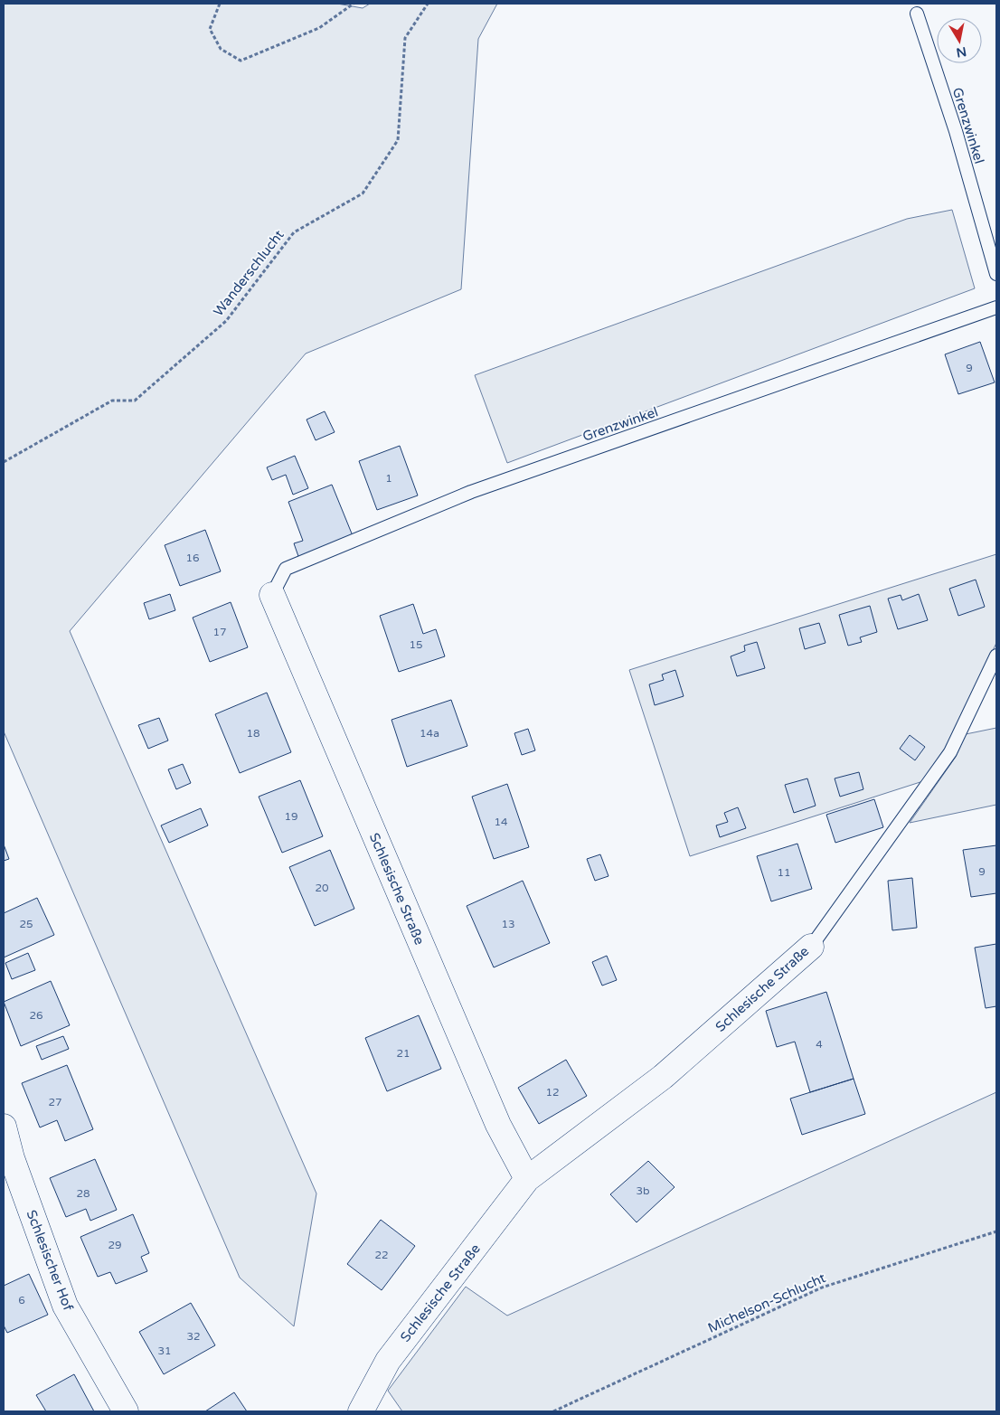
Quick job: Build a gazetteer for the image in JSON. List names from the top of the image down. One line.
{"streets":{"street":["Schlesische Straße","Schlesischer Hof"],"lane":["Grenzwinkel"],"path":["Wanderschlucht","Michelson-Schlucht"]},"crossings":[["Grenzwinkel","Schlesische Straße"]],"house_numbers":["9","1","16","17","15","18","14a","19","14","9","11","20","25","13","26","4","21","12","27","3b","28","29","22","6","32","31"],"north":"bottom"}
